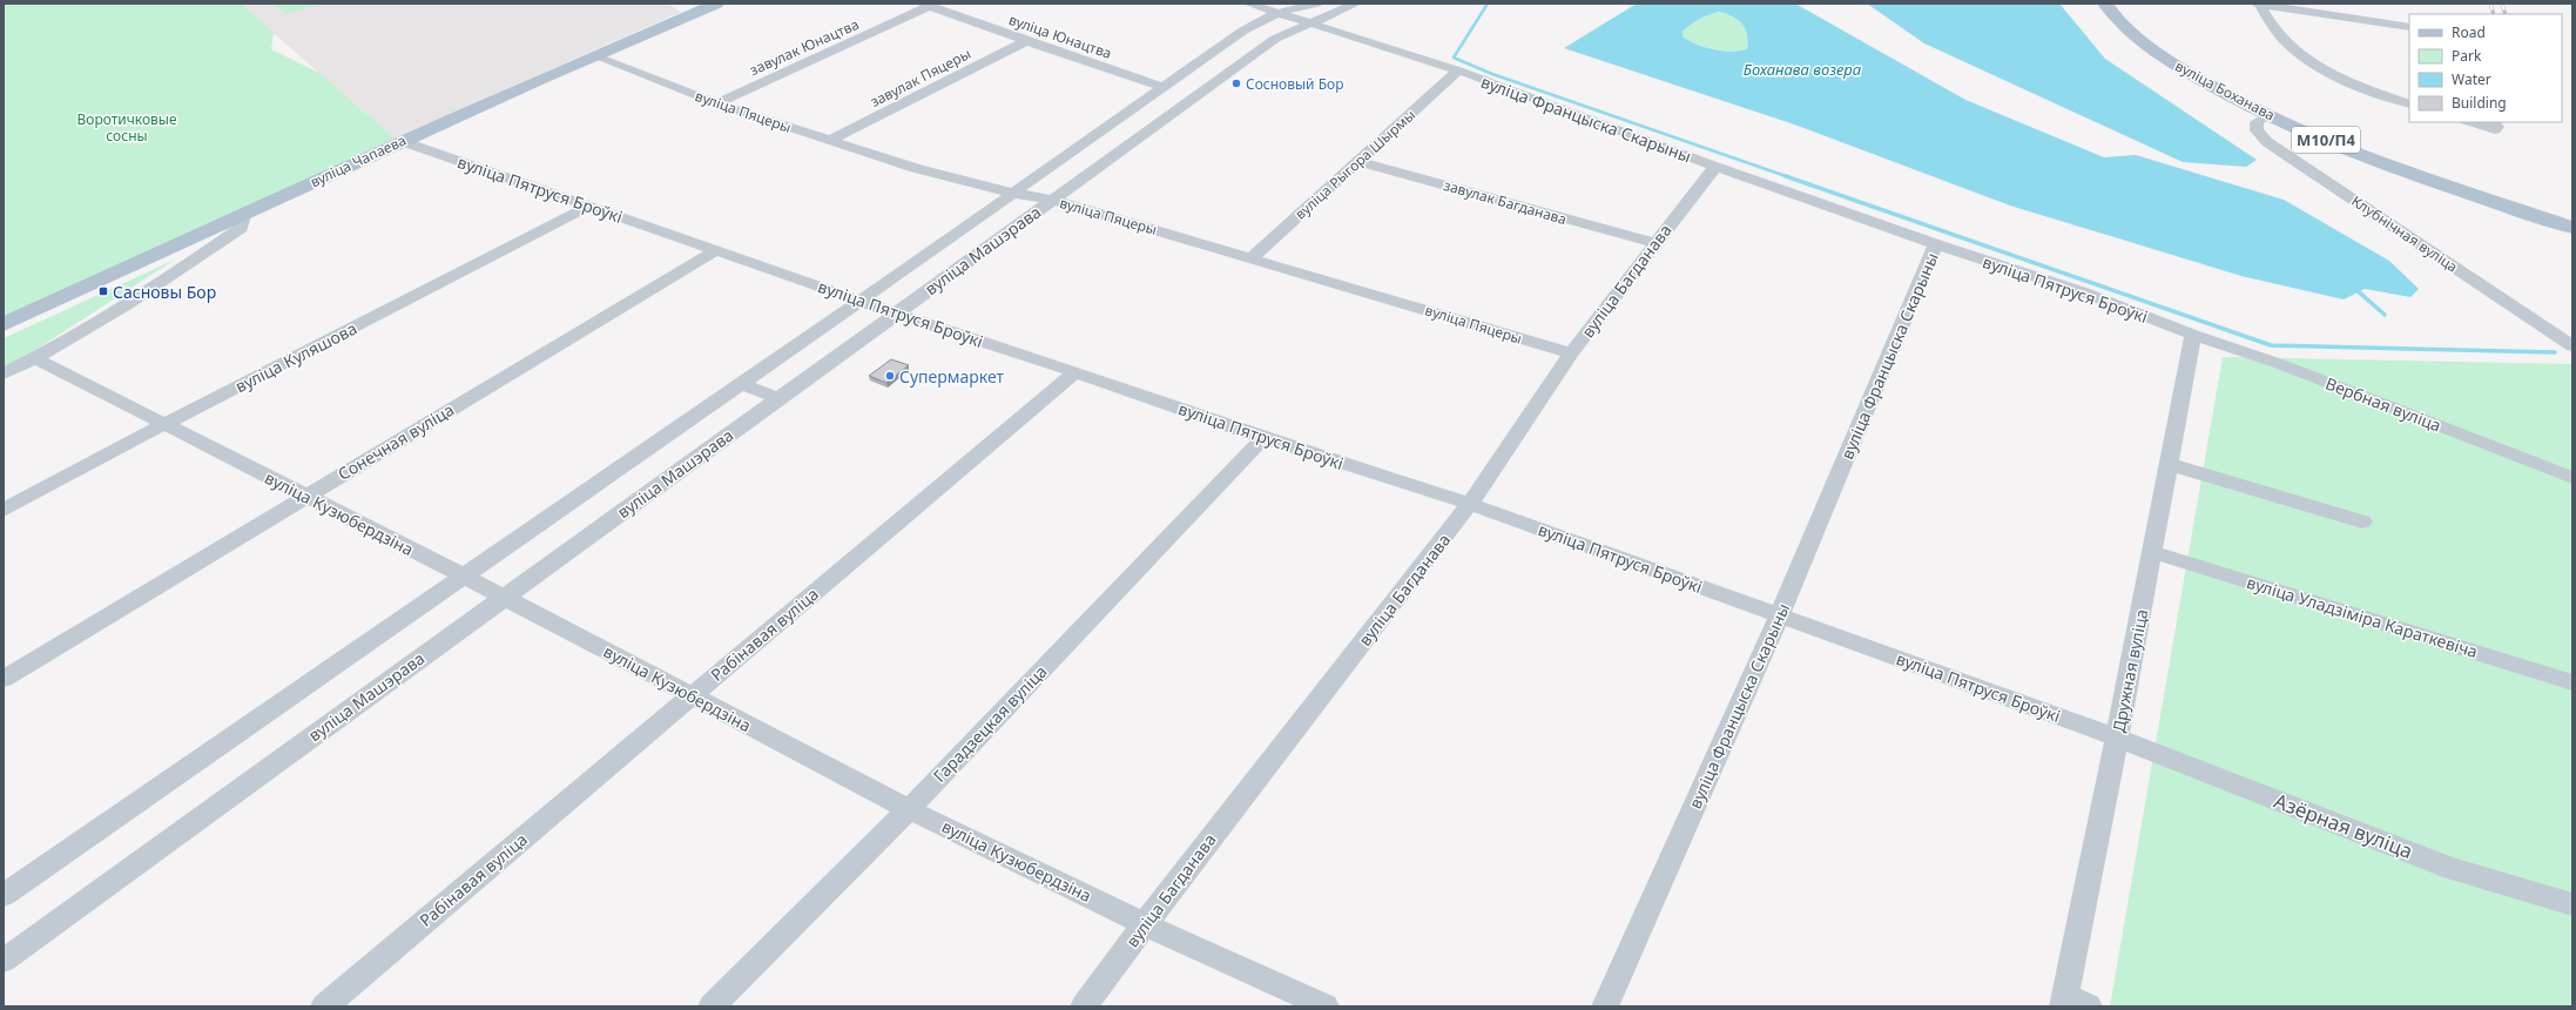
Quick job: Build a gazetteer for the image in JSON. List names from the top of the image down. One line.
{"streets":{"main road":["вуліца Боханава","М10/П4","вуліца Чапаева"],"street":["вуліца Юнацтва","завулак Юнацтва","завулак Пяцеры","вуліца Пяцеры","вуліца Францыска Скарыны","вуліца Рыгора Шырмы","вуліца Пятруся Броўкі","завулак Багданава","Клубнічная вуліца","вуліца Машэрава","вуліца Багданава","вуліца Куляшова","Вербная вуліца","Сонечная вуліца","вуліца Кузюбердзіна","вуліца Уладзіміра Караткевіча","Рабінавая вуліца","Дружная вуліца","Гарадзецкая вуліца","Азёрная вуліца"]},"crossings":[["вуліца Юнацтва","завулак Юнацтва"],["вуліца Юнацтва","завулак Пяцеры"],["вуліца Юнацтва","вуліца Машэрава"],["завулак Юнацтва","вуліца Пяцеры"],["завулак Пяцеры","вуліца Пяцеры"],["вуліца Боханава","Клубнічная вуліца"],["вуліца Пяцеры","вуліца Чапаева"],["вуліца Пяцеры","вуліца Рыгора Шырмы"],["вуліца Пяцеры","вуліца Машэрава"],["вуліца Пяцеры","вуліца Багданава"],["вуліца Францыска Скарыны","вуліца Рыгора Шырмы"],["вуліца Францыска Скарыны","вуліца Пятруся Броўкі"],["вуліца Францыска Скарыны","вуліца Машэрава"],["вуліца Францыска Скарыны","вуліца Багданава"],["вуліца Чапаева","вуліца Пятруся Броўкі"],["вуліца Рыгора Шырмы","завулак Багданава"],["вуліца Пятруся Броўкі","вуліца Машэрава"],["вуліца Пятруся Броўкі","вуліца Багданава"],["вуліца Пятруся Броўкі","вуліца Куляшова"],["вуліца Пятруся Броўкі","Вербная вуліца"],["вуліца Пятруся Броўкі","Сонечная вуліца"],["вуліца Пятруся Броўкі","Рабінавая вуліца"],["вуліца Пятруся Броўкі","Дружная вуліца"],["вуліца Пятруся Броўкі","Гарадзецкая вуліца"],["вуліца Пятруся Броўкі","Азёрная вуліца"],["завулак Багданава","вуліца Багданава"],["вуліца Машэрава","вуліца Кузюбердзіна"],["вуліца Багданава","вуліца Кузюбердзіна"],["вуліца Куляшова","вуліца Кузюбердзіна"],["Вербная вуліца","Дружная вуліца"],["Сонечная вуліца","вуліца Кузюбердзіна"],["вуліца Кузюбердзіна","Рабінавая вуліца"],["вуліца Кузюбердзіна","Гарадзецкая вуліца"],["вуліца Уладзіміра Караткевіча","Дружная вуліца"],["Дружная вуліца","Азёрная вуліца"]],"water":["Боханава возера"],"parks":["Воротичковые сосны"],"places":{"other":["Сосновый Бор","Супермаркет"],"transit":["Сасновы Бор"]},"legend":["Road","Park","Water","Building"]}
